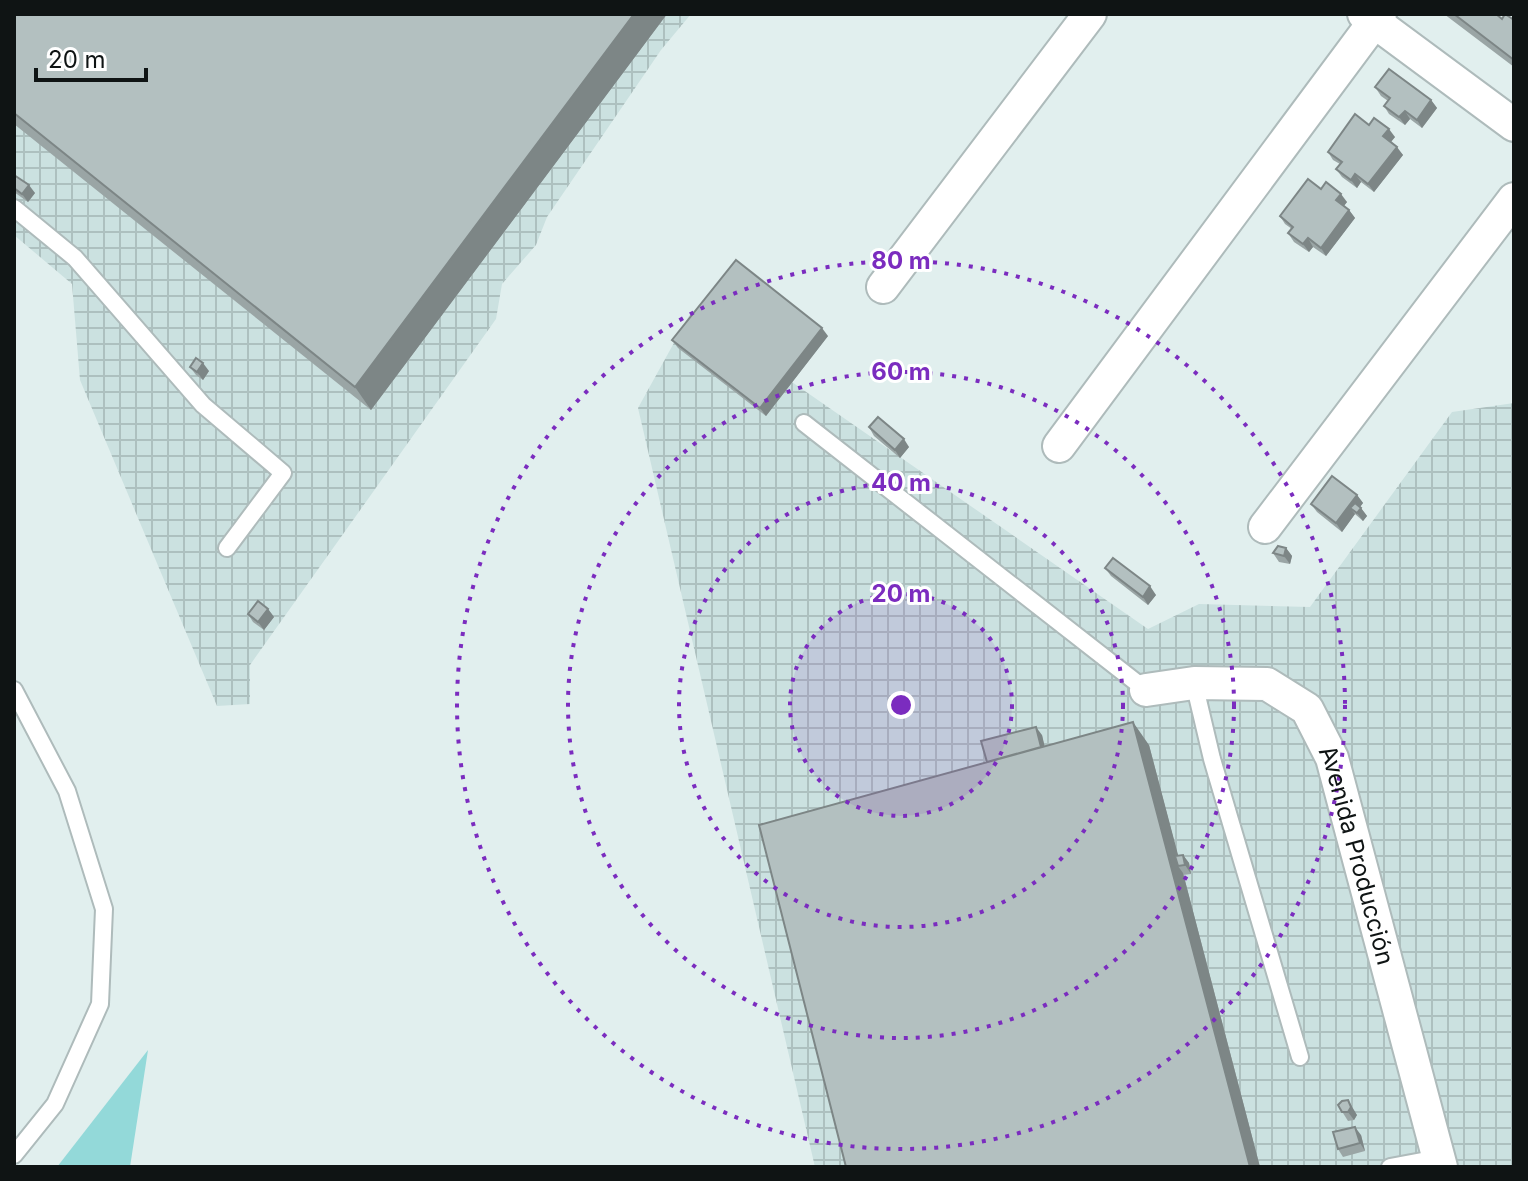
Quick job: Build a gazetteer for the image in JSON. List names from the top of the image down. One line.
{"streets":{"street":["Avenida Producción"]},"scale_bar":"20 m","rings":["80 m","60 m","40 m","20 m"]}
